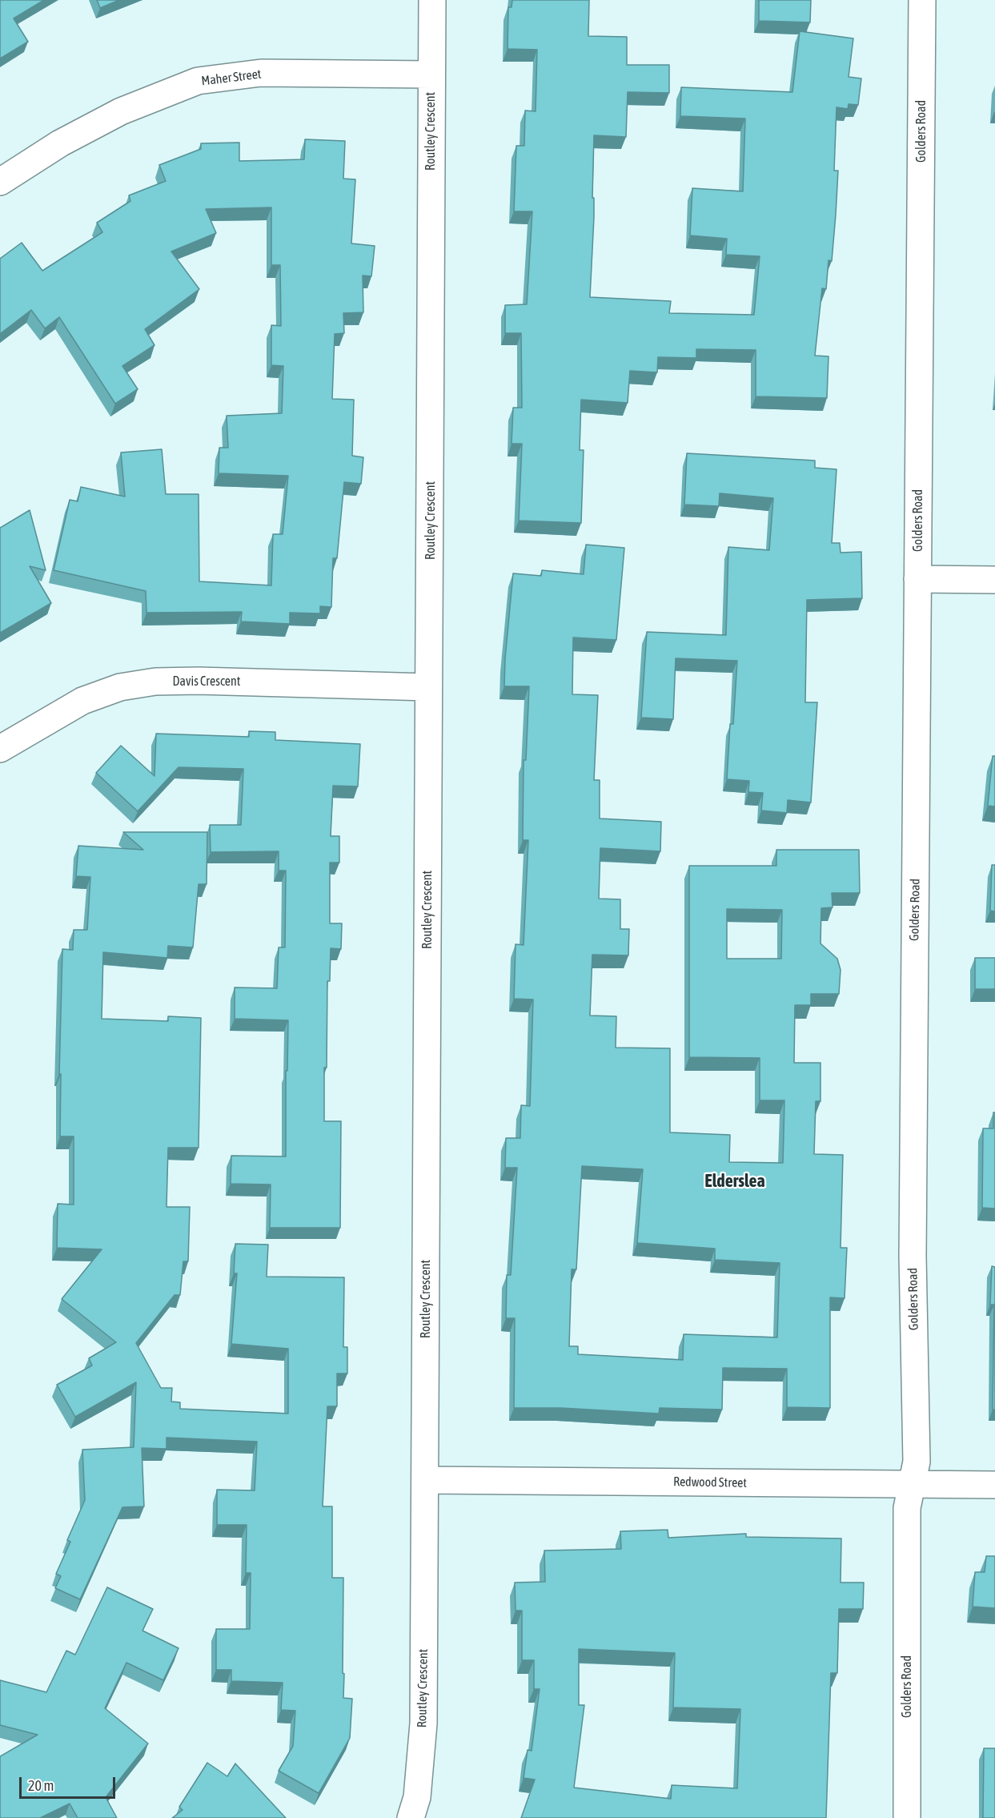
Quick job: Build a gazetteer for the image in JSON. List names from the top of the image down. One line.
{"streets":{"street":["Maher Street","Routley Crescent","Golders Road","Davis Crescent","Redwood Street"]},"crossings":[["Maher Street","Routley Crescent"],["Routley Crescent","Davis Crescent"],["Routley Crescent","Redwood Street"],["Golders Road","Redwood Street"]],"districts":["Elderslea"],"scale_bar":"20 m"}
